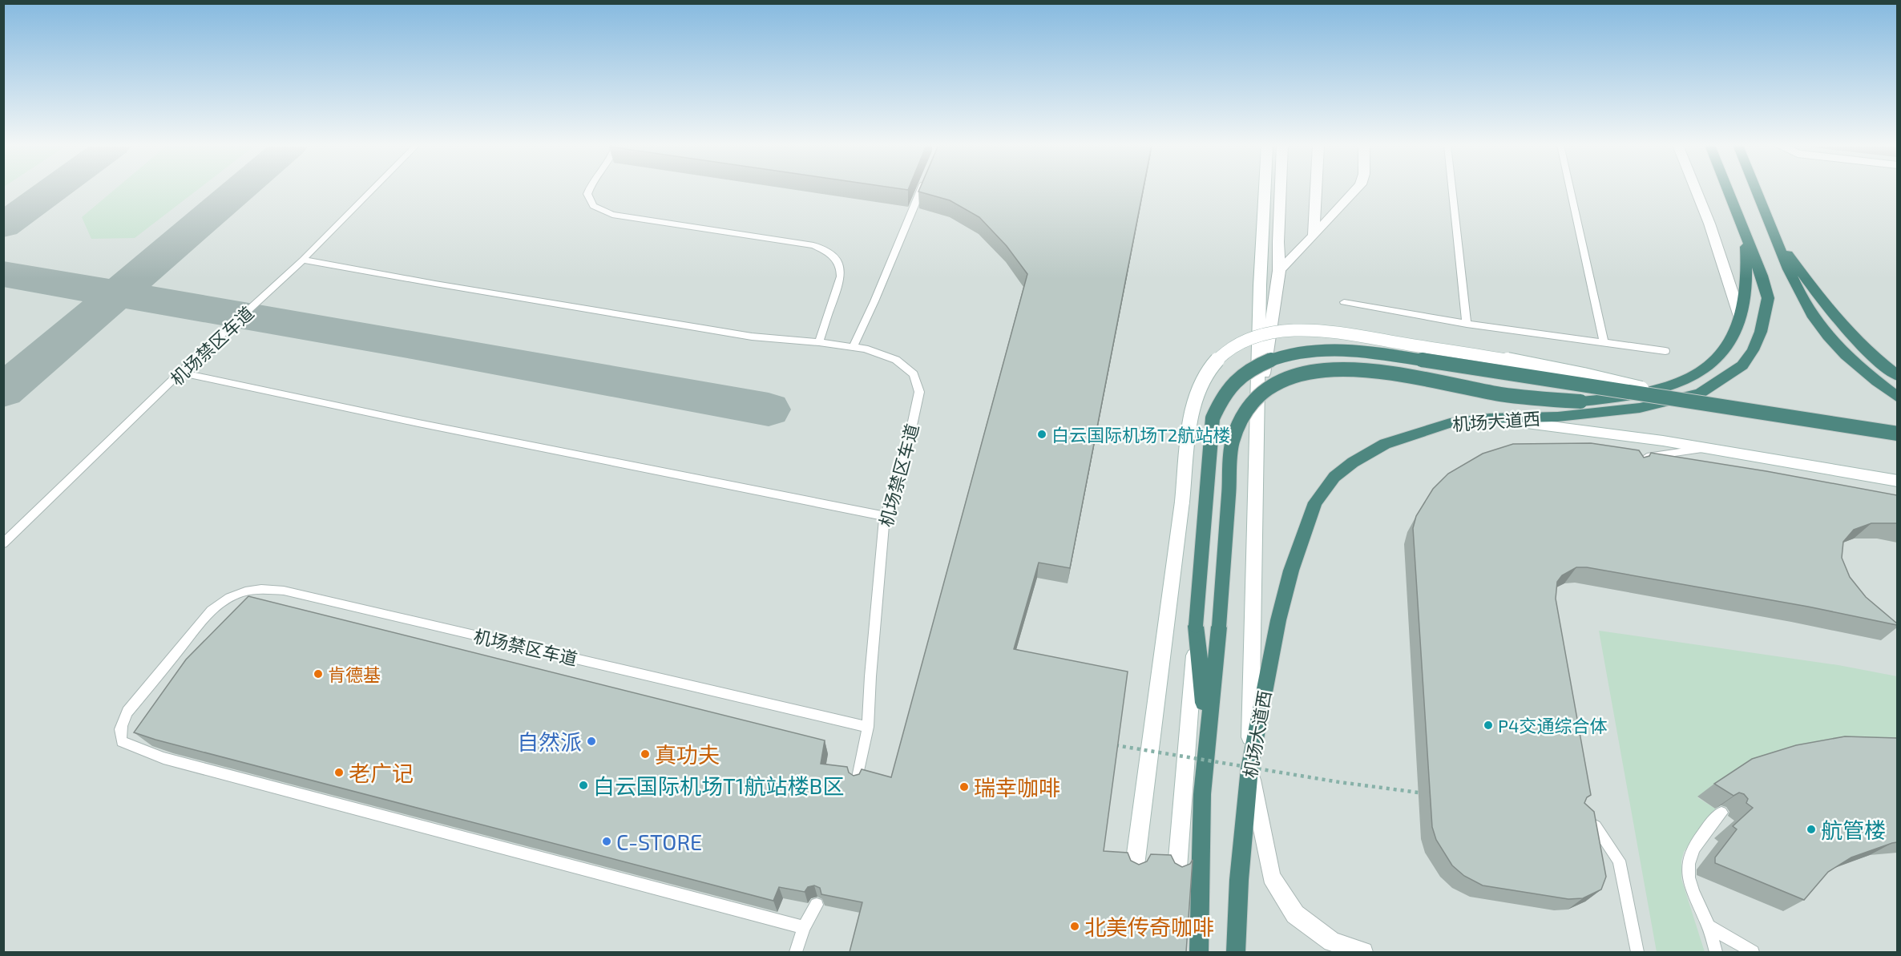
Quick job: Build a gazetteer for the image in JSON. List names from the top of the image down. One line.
{"streets":{"highway":["机场大道西"],"lane":["机场禁区车道"]},"places":["白云国际机场T2航站楼","肯德基","P4交通综合体","自然派","真功夫","老广记","白云国际机场T1航站楼B区","瑞幸咖啡","航管楼","C-STORE","北美传奇咖啡"]}
